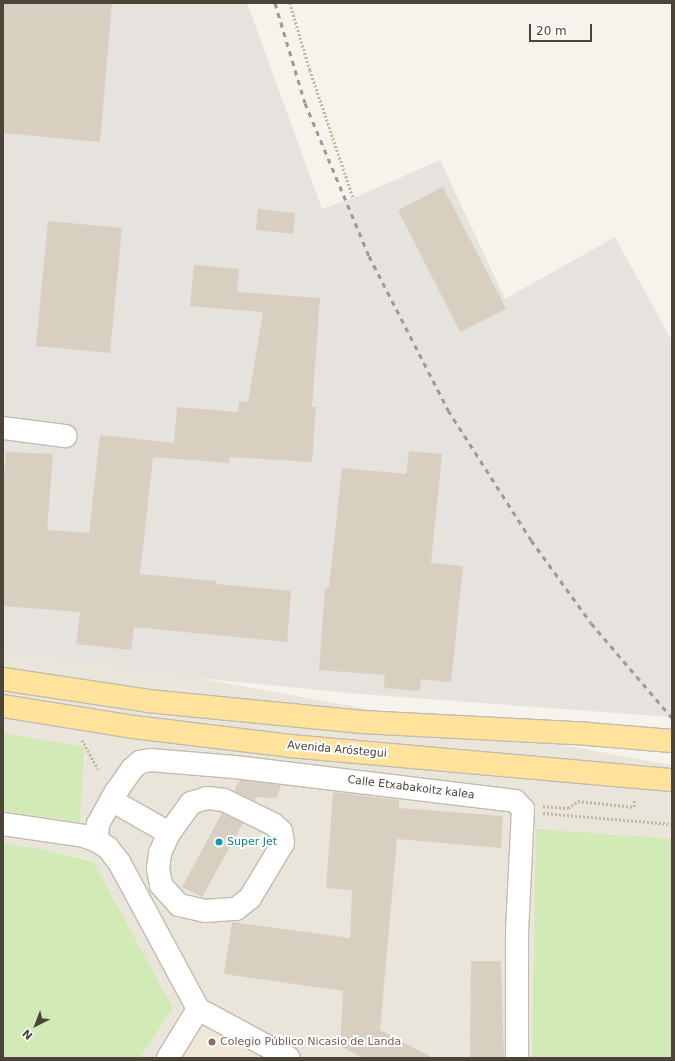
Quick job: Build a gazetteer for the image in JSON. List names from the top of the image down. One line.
{"streets":{"main road":["Avenida Aróstegui"],"street":["Calle Etxabakoitz kalea"]},"places":["Super Jet","Colegio Público Nicasio de Landa"],"scale_bar":"20 m","north":"bottom left"}
